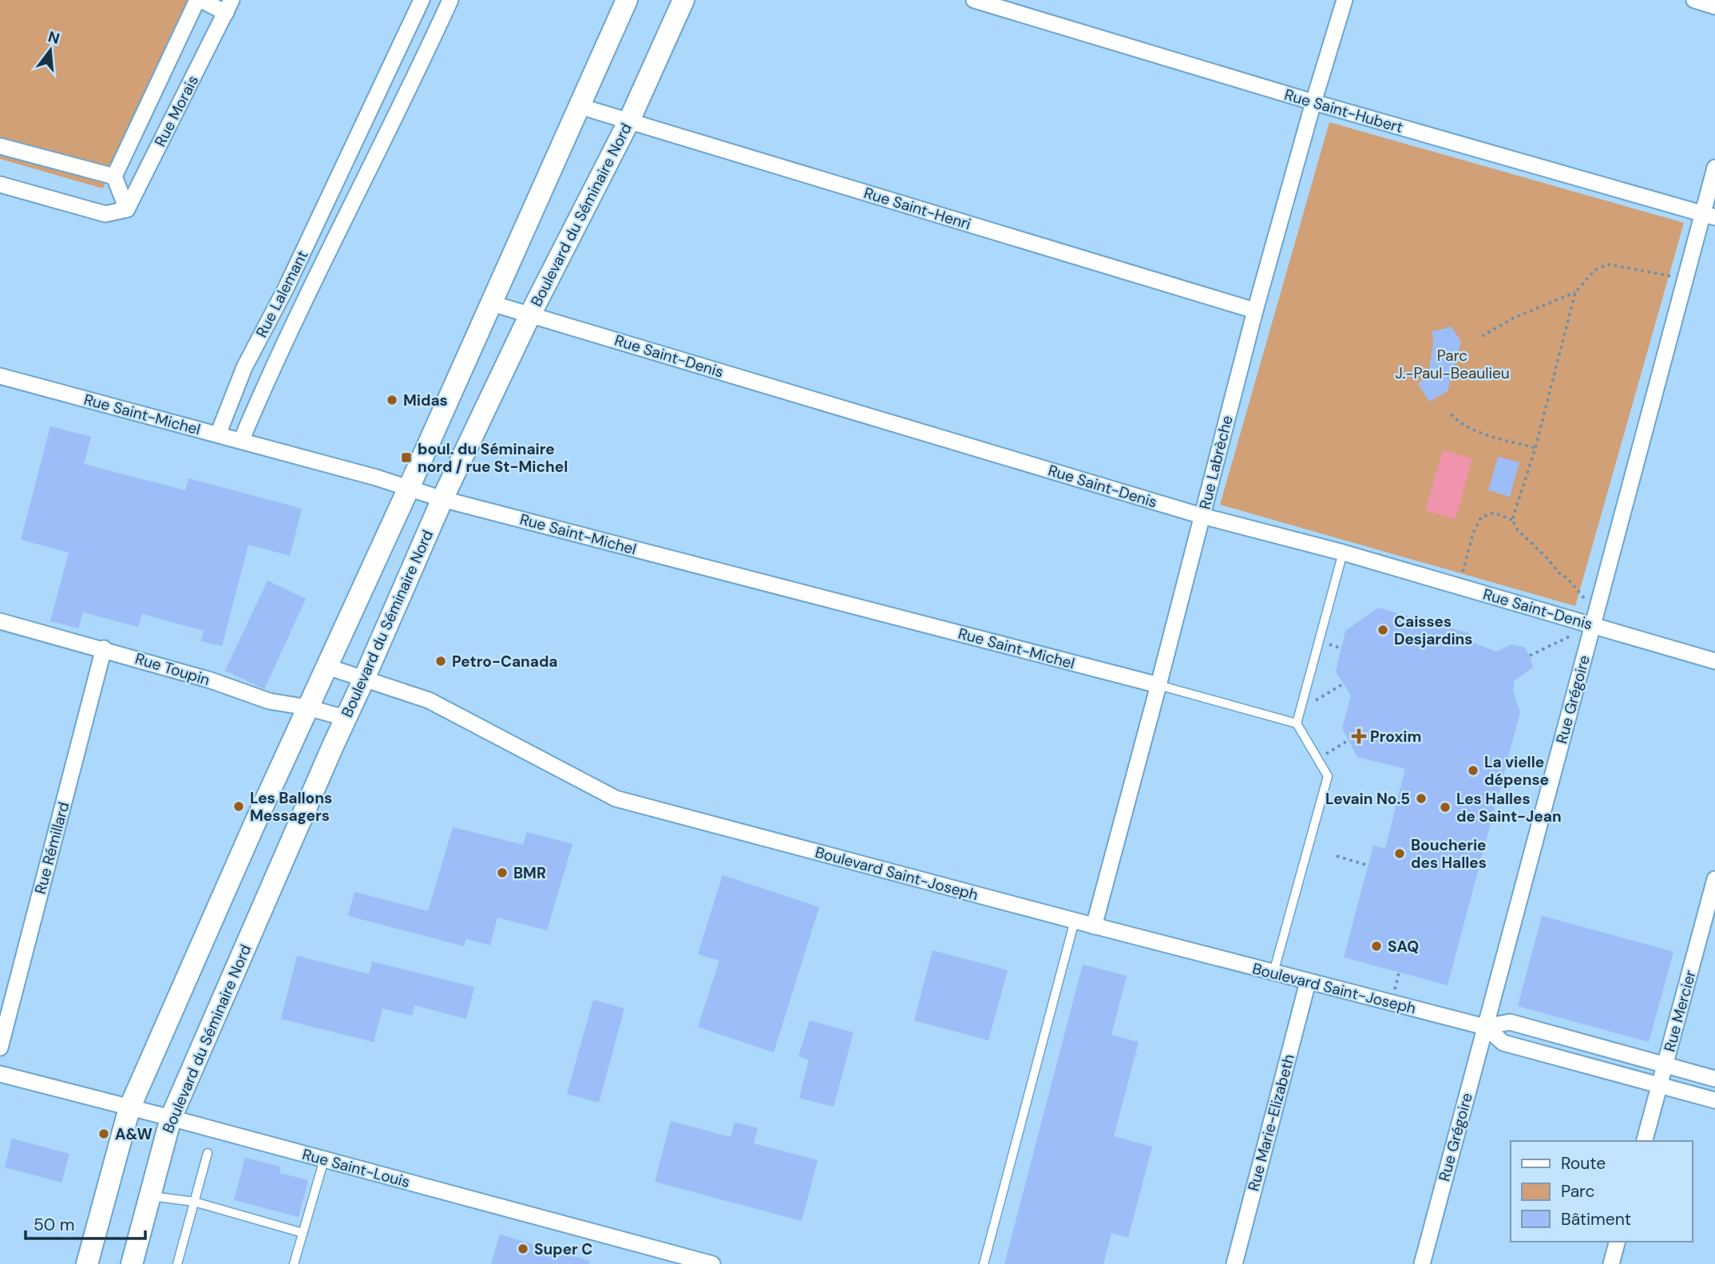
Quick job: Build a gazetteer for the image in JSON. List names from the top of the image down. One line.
{"streets":{"main road":["Boulevard du Séminaire Nord"],"street":["Rue Morais","Rue Saint-Hubert","Rue Saint-Henri","Rue Lalemant","Rue Saint-Denis","Rue Saint-Michel","Rue Labrèche","Rue Toupin","Rue Grégoire","Rue Rémillard","Boulevard Saint-Joseph","Rue Mercier","Rue Marie-Elizabeth","Rue Saint-Louis"]},"crossings":[["Rue Saint-Hubert","Rue Labrèche"],["Rue Saint-Hubert","Rue Grégoire"],["Rue Saint-Henri","Boulevard du Séminaire Nord"],["Rue Saint-Henri","Rue Labrèche"],["Boulevard du Séminaire Nord","Rue Saint-Denis"],["Boulevard du Séminaire Nord","Rue Saint-Michel"],["Boulevard du Séminaire Nord","Rue Toupin"],["Boulevard du Séminaire Nord","Boulevard Saint-Joseph"],["Boulevard du Séminaire Nord","Rue Saint-Louis"],["Rue Lalemant","Rue Saint-Michel"],["Rue Saint-Denis","Rue Labrèche"],["Rue Saint-Denis","Rue Grégoire"],["Rue Saint-Michel","Rue Labrèche"],["Rue Labrèche","Boulevard Saint-Joseph"],["Rue Toupin","Rue Rémillard"],["Rue Grégoire","Boulevard Saint-Joseph"],["Boulevard Saint-Joseph","Rue Mercier"],["Boulevard Saint-Joseph","Rue Marie-Elizabeth"]],"parks":["Parc J.-Paul-Beaulieu"],"places":{"other":["Midas","Caisses Desjardins","Petro-Canada","La vielle dépense","Levain No.5","Les Ballons Messagers","Les Halles de Saint-Jean","Boucherie des Halles","BMR","SAQ","A&W","Super C"],"transit":["boul. du Séminaire nord / rue St-Michel"],"health":["Proxim"]},"legend":["Route","Parc","Bâtiment"],"scale_bar":"50 m","north":"top"}
